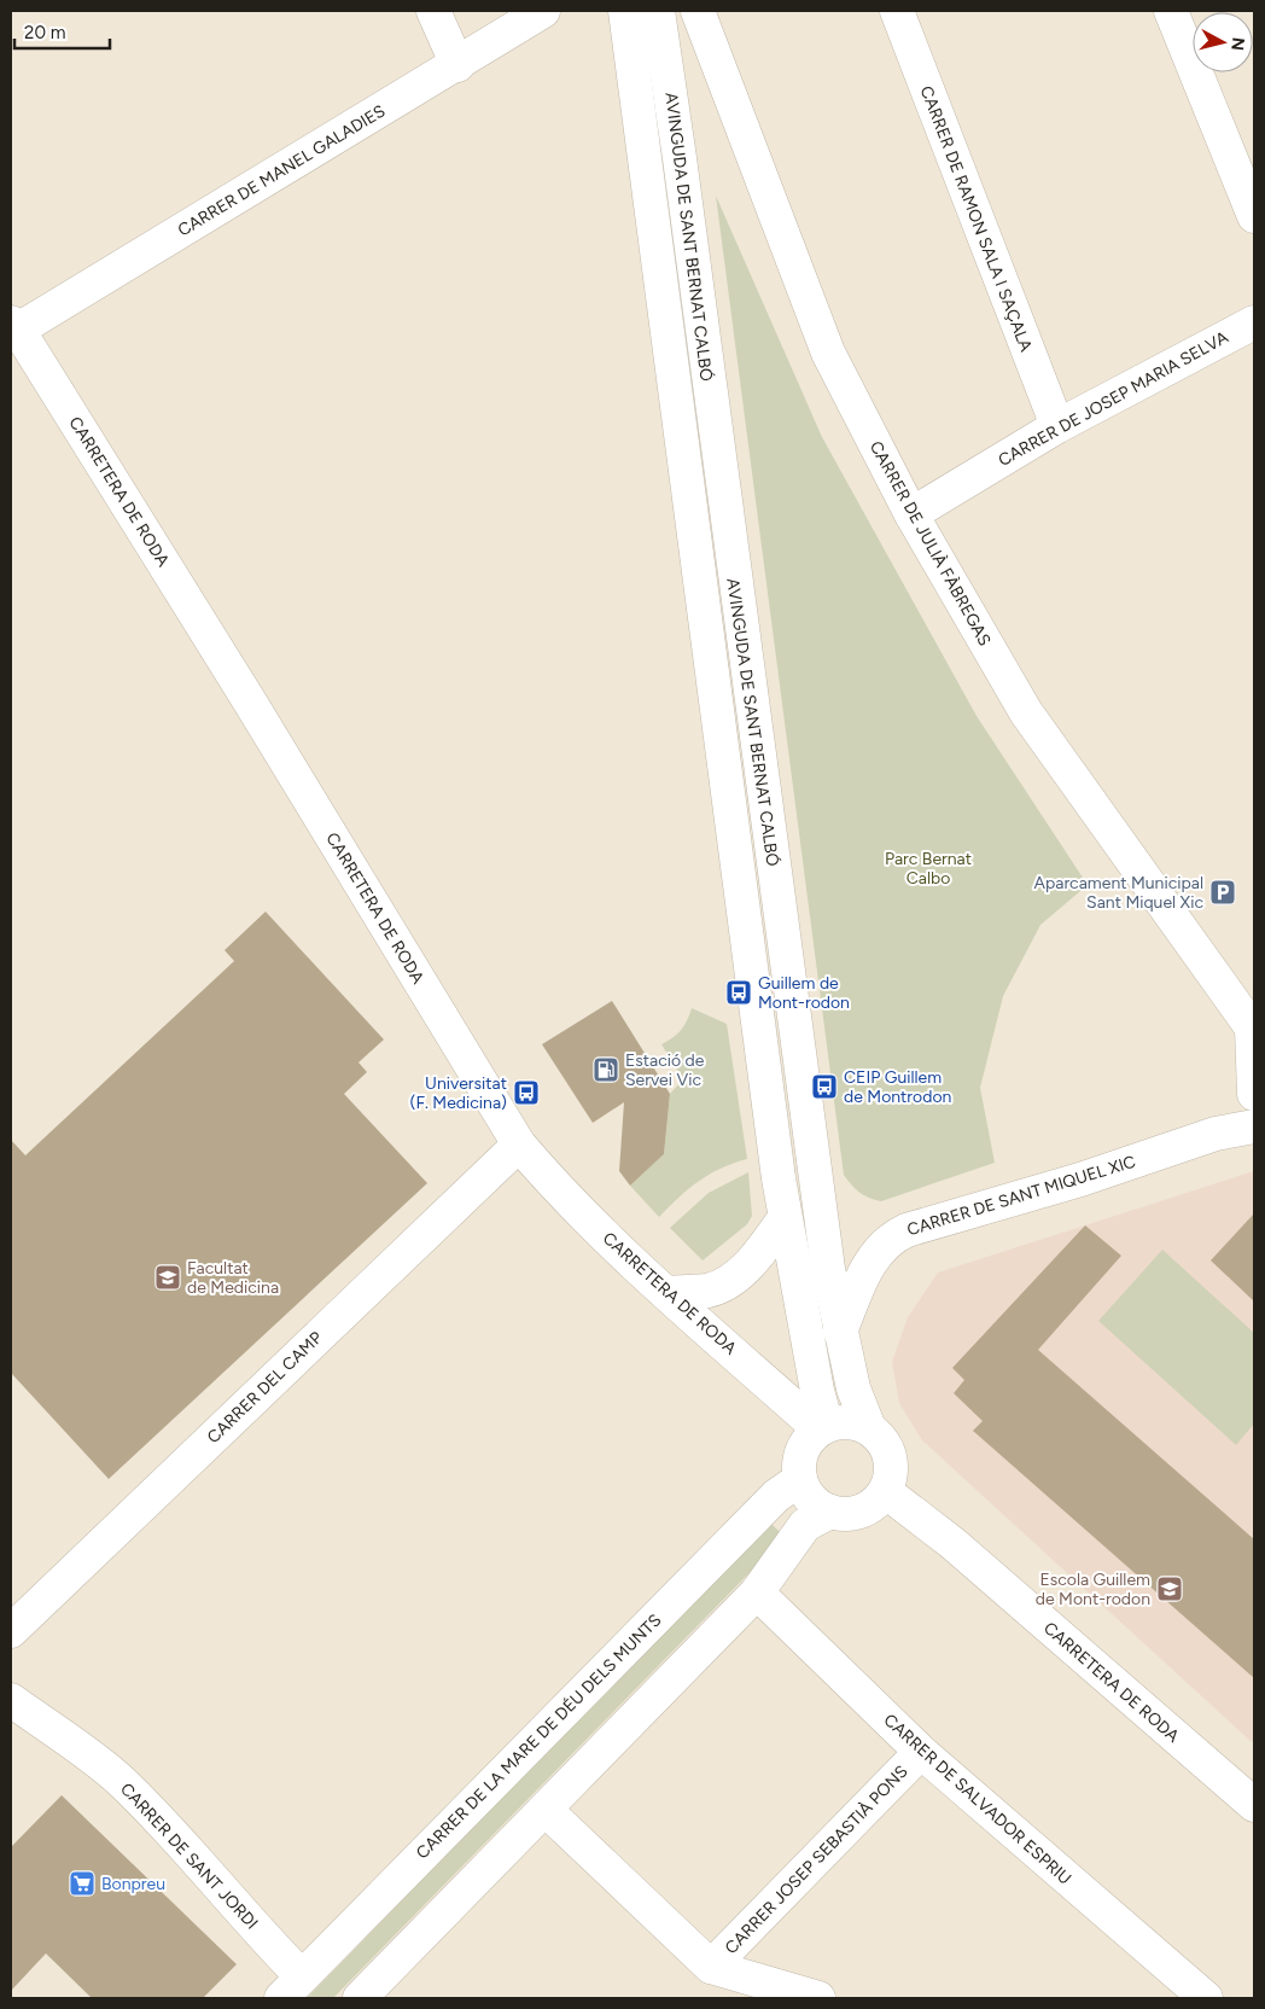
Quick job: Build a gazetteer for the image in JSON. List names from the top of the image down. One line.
{"streets":{"street":["CARRER DE MANEL GALADIES","CARRER DE RAMON SALA I SAÇALA","AVINGUDA DE SANT BERNAT CALBÓ","CARRER DE JOSEP MARIA SELVA","CARRETERA DE RODA","CARRER DE JULIÀ FÀBREGAS","CARRER DE SANT MIQUEL XIC","CARRER DEL CAMP","CARRER DE LA MARE DE DÉU DELS MUNTS","CARRER DE SALVADOR ESPRIU","CARRER DE SANT JORDI","CARRER JOSEP SEBASTIÀ PONS"]},"crossings":[["CARRER DE MANEL GALADIES","CARRETERA DE RODA"],["CARRER DE RAMON SALA I SAÇALA","CARRER DE JOSEP MARIA SELVA"],["AVINGUDA DE SANT BERNAT CALBÓ","CARRETERA DE RODA"],["AVINGUDA DE SANT BERNAT CALBÓ","CARRER DE SANT MIQUEL XIC"],["AVINGUDA DE SANT BERNAT CALBÓ","CARRER DE LA MARE DE DÉU DELS MUNTS"],["CARRER DE JOSEP MARIA SELVA","CARRER DE JULIÀ FÀBREGAS"],["CARRETERA DE RODA","CARRER DEL CAMP"],["CARRETERA DE RODA","CARRER DE LA MARE DE DÉU DELS MUNTS"],["CARRER DE LA MARE DE DÉU DELS MUNTS","CARRER DE SANT JORDI"],["CARRER DE SALVADOR ESPRIU","CARRER JOSEP SEBASTIÀ PONS"]],"parks":["Parc Bernat Calbo"],"places":{"parking":["Aparcament Municipal Sant Miquel Xic"],"bus stop":["Guillem de Mont-rodon","CEIP Guillem de Montrodon","Universitat (F. Medicina)"],"fuel station":["Estació de Servei Vic"],"school or university":["Facultat de Medicina","Escola Guillem de Mont-rodon"],"supermarket":["Bonpreu"]},"scale_bar":"20 m","north":"right"}
